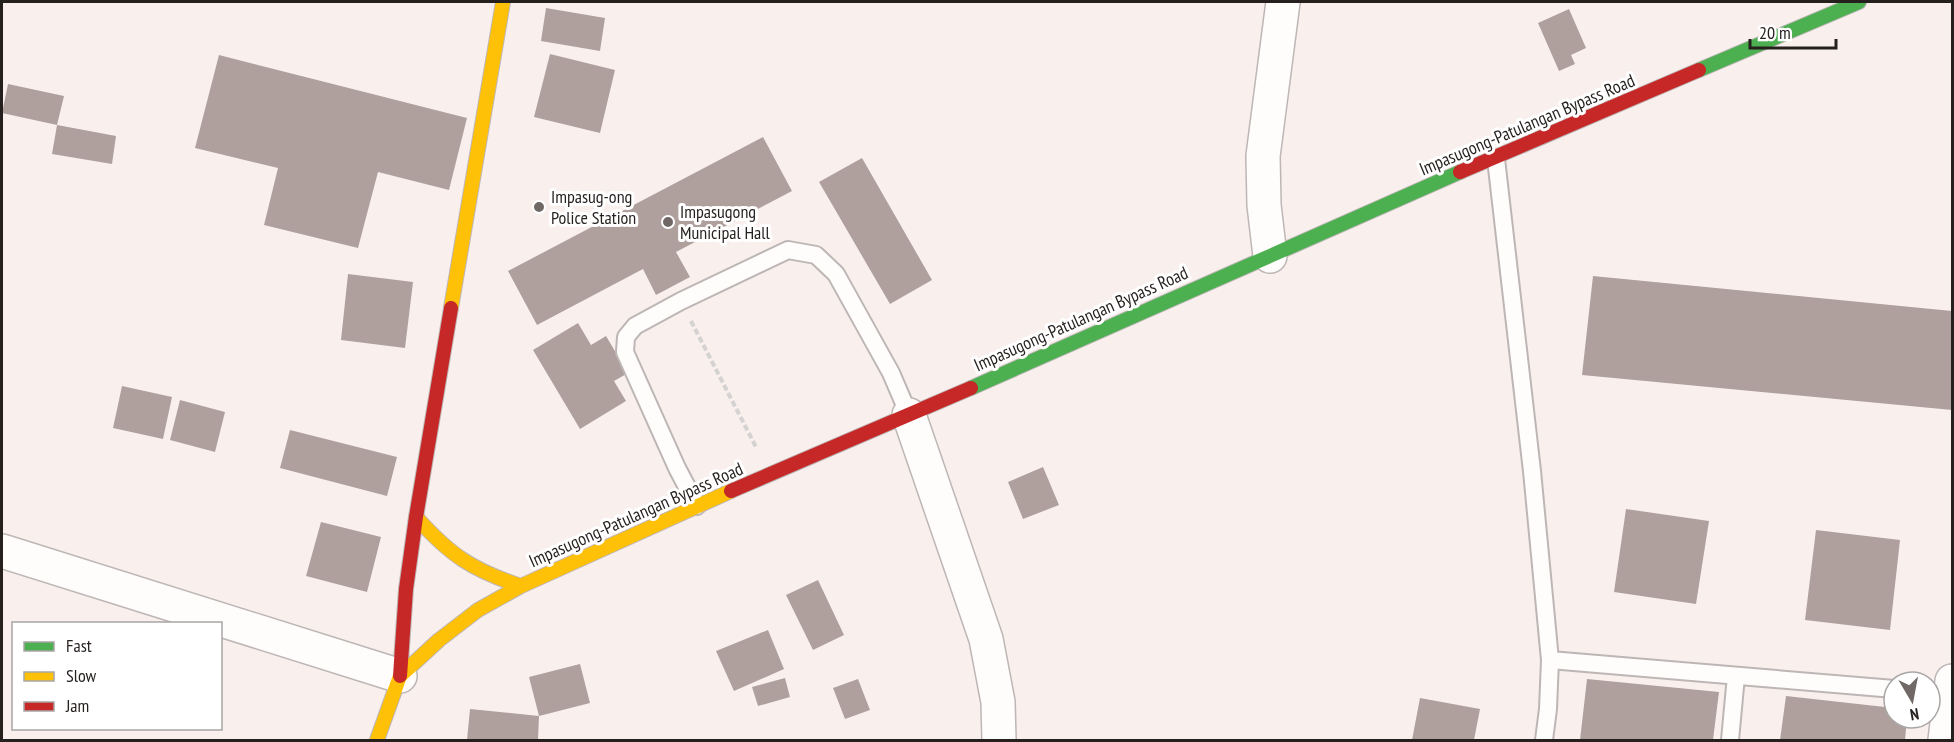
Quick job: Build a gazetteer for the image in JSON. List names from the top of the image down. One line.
{"streets":{"main road":["Impasugong-Patulangan Bypass Road"]},"places":["Impasug-ong Police Station","Impasugong Municipal Hall"],"legend":["Fast","Slow","Jam"],"scale_bar":"20 m","north":"bottom"}
